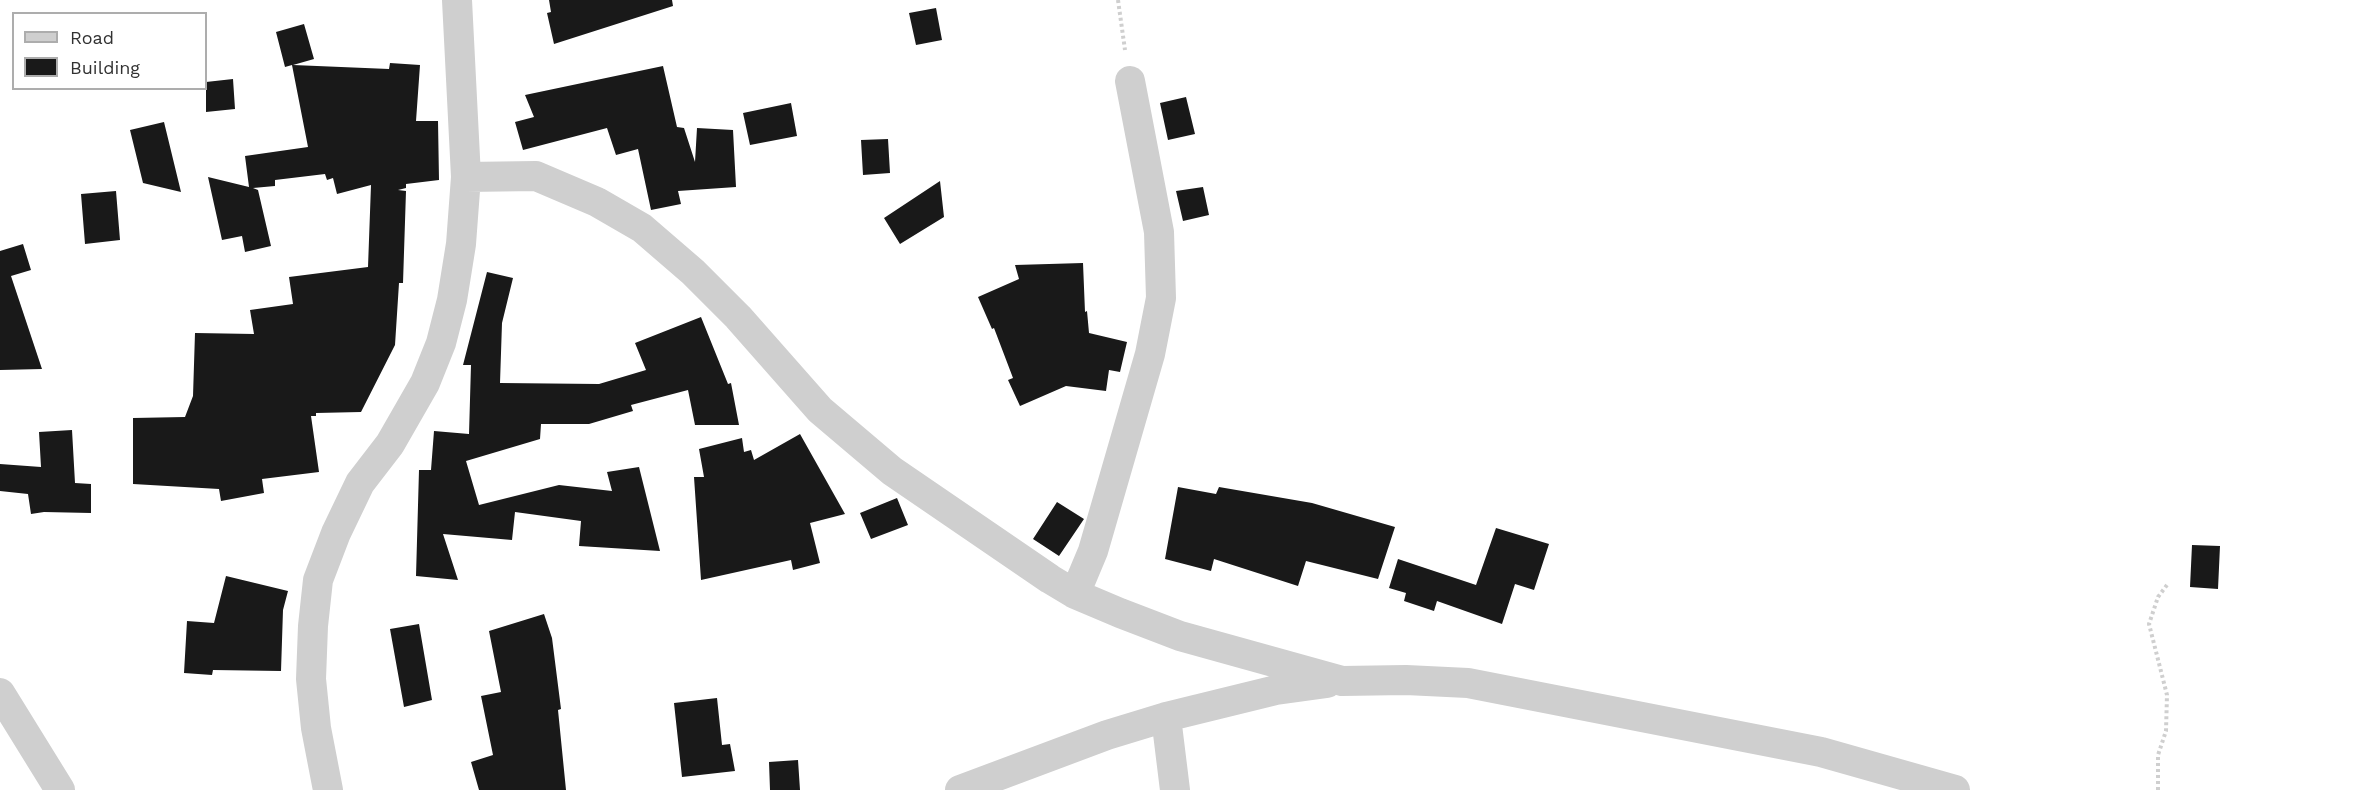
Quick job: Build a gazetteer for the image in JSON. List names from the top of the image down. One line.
{"legend":["Road","Building"]}
